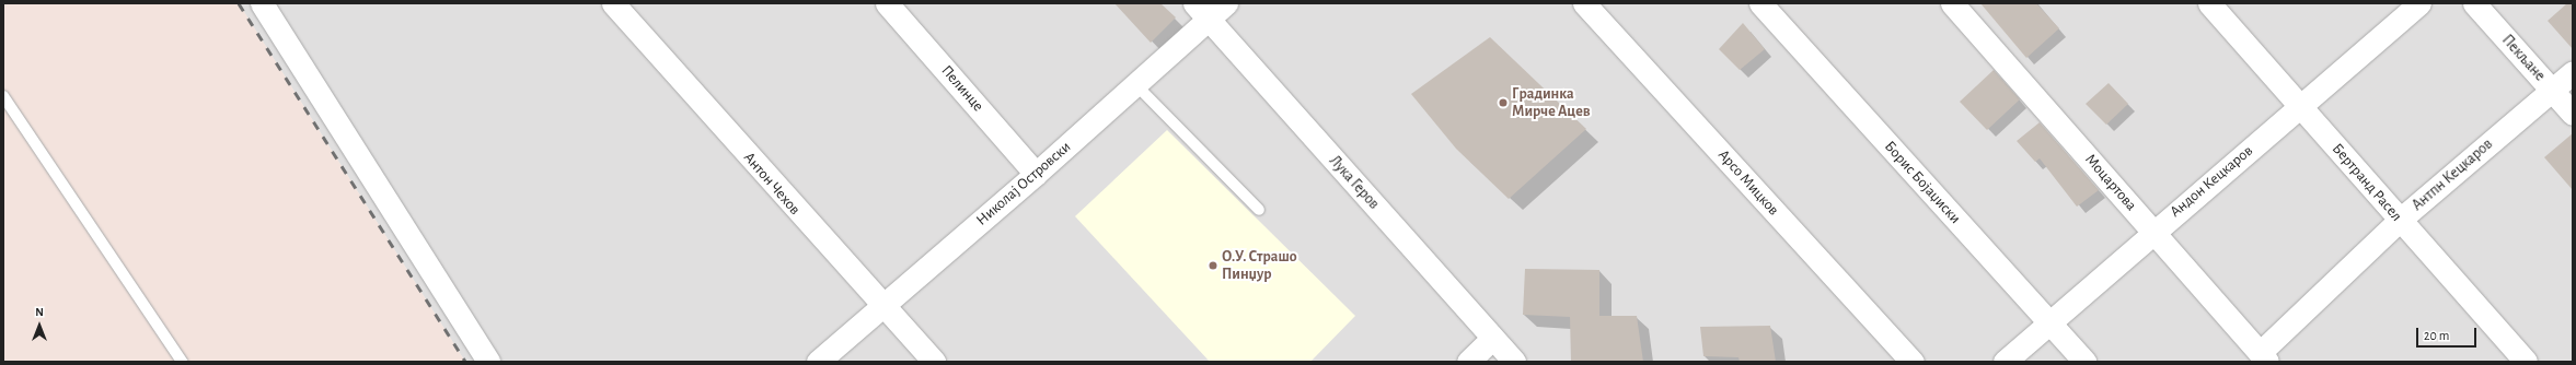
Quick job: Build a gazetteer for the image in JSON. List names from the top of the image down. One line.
{"streets":{"street":["Пекљане","Пелинце","Антпн Кецкаров","Андон Кецкаров","Лука Геров","Арсо Мицков","Борис Бојаџиски","Моцартова","Бертранд Расел","Антон Чехов","Николај Островски"]},"crossings":[["Пекљане","Антпн Кецкаров"],["Пелинце","Николај Островски"],["Антпн Кецкаров","Моцартова"],["Антпн Кецкаров","Бертранд Расел"],["Андон Кецкаров","Борис Бојаџиски"],["Андон Кецкаров","Моцартова"],["Андон Кецкаров","Бертранд Расел"],["Лука Геров","Николај Островски"],["Антон Чехов","Николај Островски"]],"places":["Градинка Мирче Ацев","О.У. Страшо Пинџур"],"scale_bar":"20 m","north":"top"}
